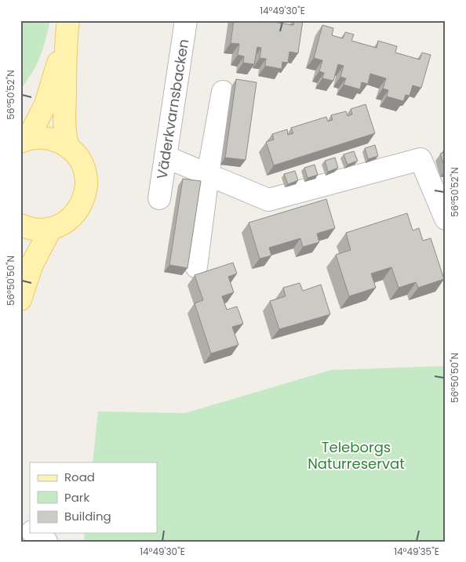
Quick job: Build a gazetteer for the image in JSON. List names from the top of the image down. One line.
{"streets":{"street":["Väderkvarnsbacken"]},"parks":["Teleborgs Naturreservat"],"legend":["Road","Park","Building"],"coordinates":["14°49'30\"E","56°50'52\"N","56°50'50\"N","14°49'35\"E"]}
